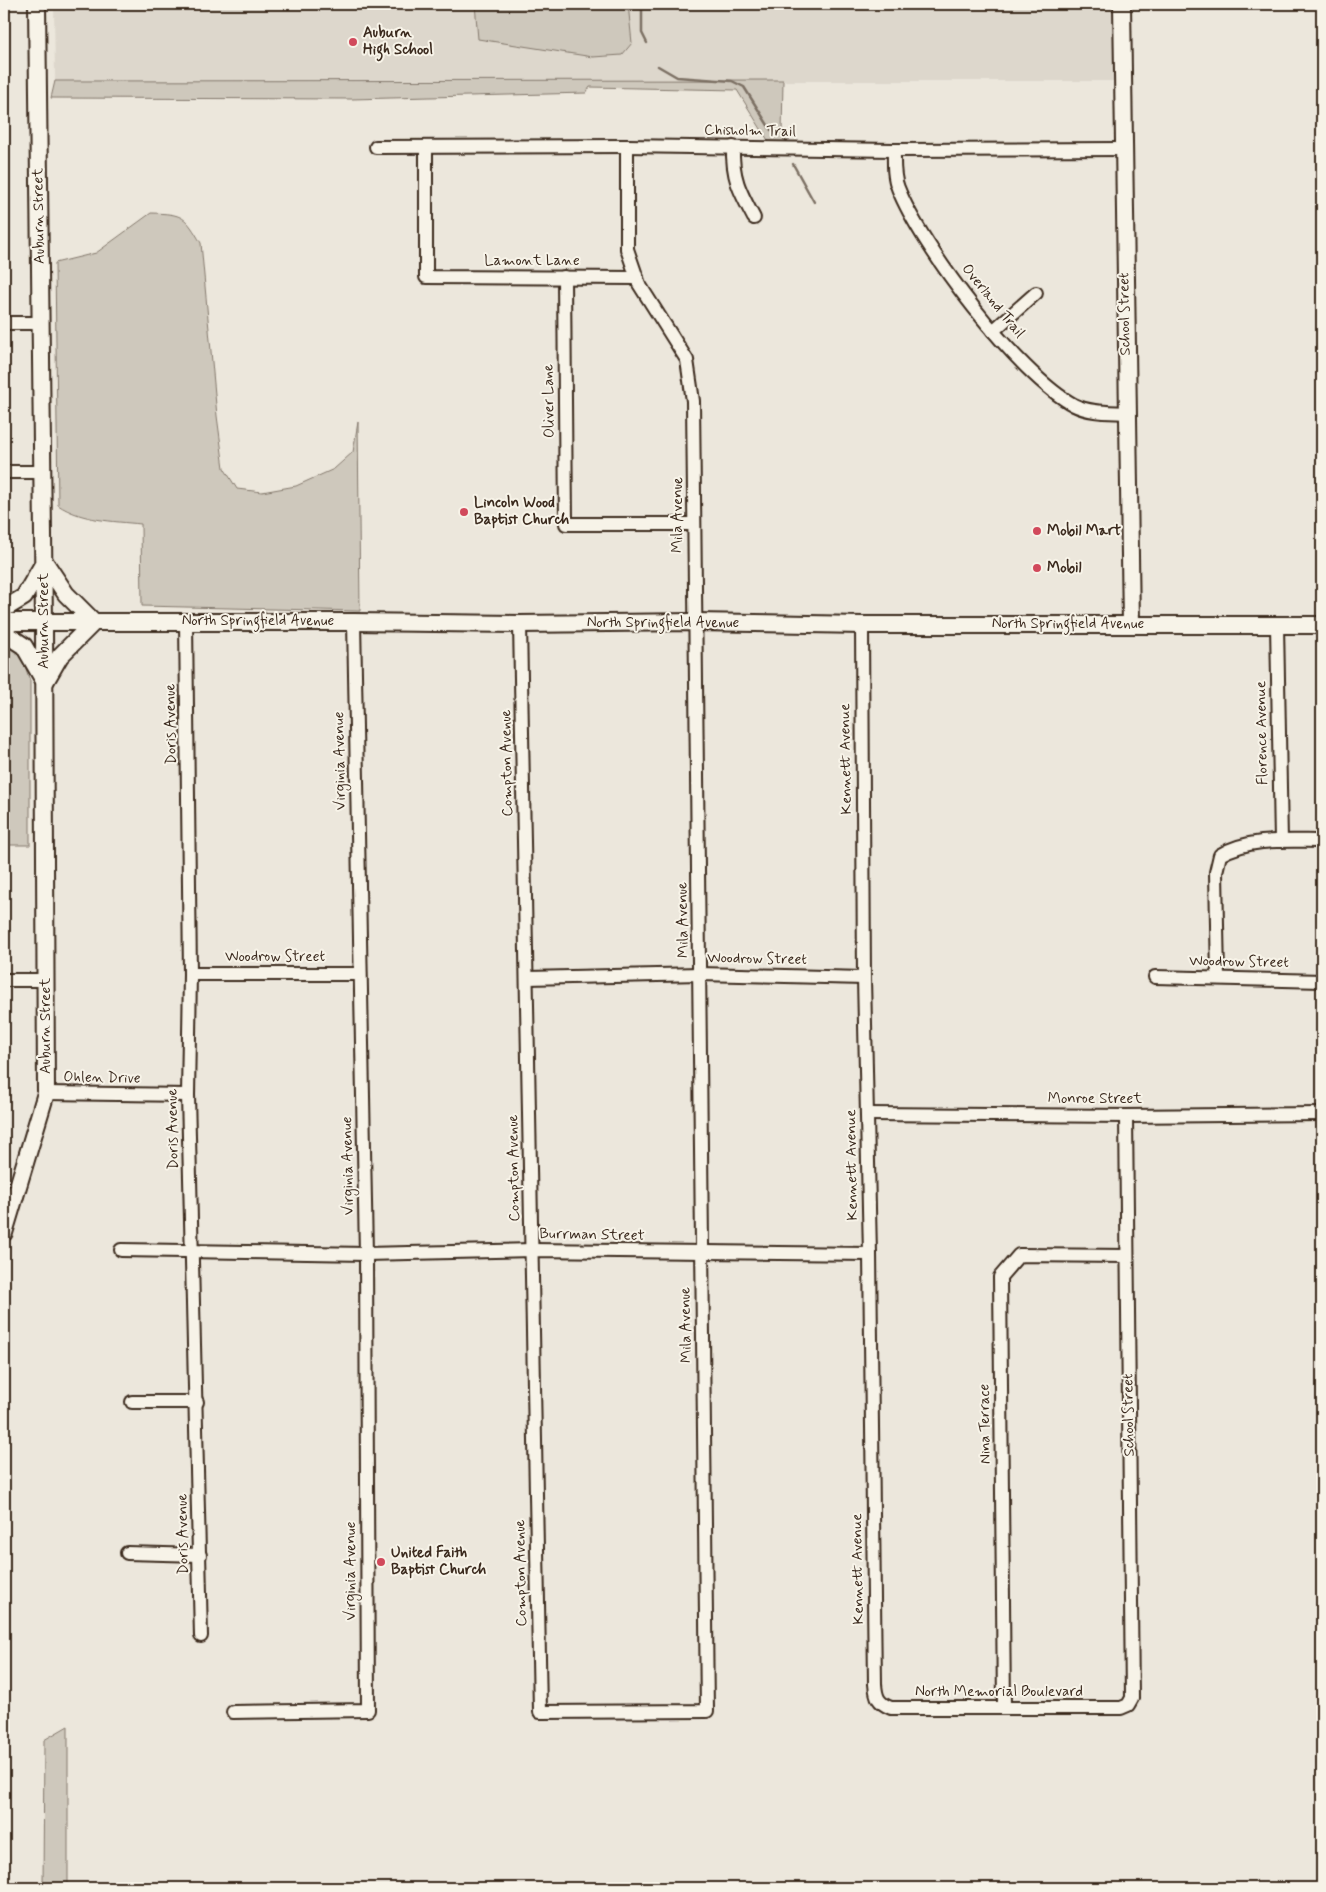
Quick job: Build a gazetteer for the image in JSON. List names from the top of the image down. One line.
{"streets":{"main road":["Auburn Street","School Street","North Springfield Avenue"],"street":["Chisholm Trail","Lamont Lane","Overland Trail","Oliver Lane","Mila Avenue","Doris Avenue","Florence Avenue","Kennett Avenue","Virginia Avenue","Compton Avenue","Woodrow Street","Ohlen Drive","Monroe Street","Burrman Street","Nina Terrace","North Memorial Boulevard"]},"crossings":[["Chisholm Trail","Lamont Lane"],["Chisholm Trail","Overland Trail"],["Chisholm Trail","School Street"],["Chisholm Trail","Mila Avenue"],["Auburn Street","North Springfield Avenue"],["Auburn Street","Ohlen Drive"],["Lamont Lane","Oliver Lane"],["Lamont Lane","Mila Avenue"],["Overland Trail","School Street"],["School Street","North Springfield Avenue"],["School Street","Monroe Street"],["School Street","Nina Terrace"],["School Street","North Memorial Boulevard"],["Oliver Lane","Mila Avenue"],["Mila Avenue","North Springfield Avenue"],["Mila Avenue","Compton Avenue"],["Mila Avenue","Woodrow Street"],["Mila Avenue","Burrman Street"],["North Springfield Avenue","Doris Avenue"],["North Springfield Avenue","Florence Avenue"],["North Springfield Avenue","Kennett Avenue"],["North Springfield Avenue","Virginia Avenue"],["North Springfield Avenue","Compton Avenue"],["Doris Avenue","Woodrow Street"],["Doris Avenue","Ohlen Drive"],["Doris Avenue","Burrman Street"],["Kennett Avenue","Woodrow Street"],["Kennett Avenue","Monroe Street"],["Kennett Avenue","Burrman Street"],["Kennett Avenue","North Memorial Boulevard"],["Virginia Avenue","Woodrow Street"],["Virginia Avenue","Burrman Street"],["Compton Avenue","Woodrow Street"],["Compton Avenue","Burrman Street"],["Nina Terrace","North Memorial Boulevard"]],"places":["Auburn High School","Lincoln Wood Baptist Church","Mobil Mart","Mobil","United Faith Baptist Church"]}
